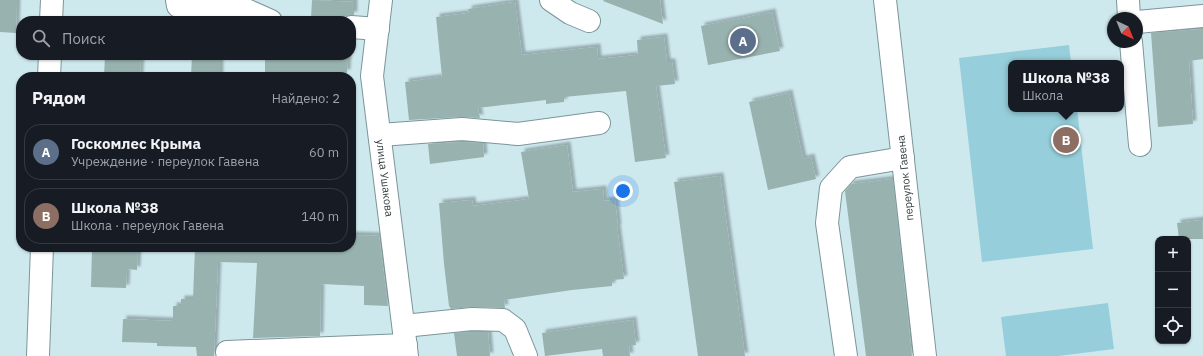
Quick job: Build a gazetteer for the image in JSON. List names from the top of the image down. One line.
{"streets":{"street":["улица Ушакова","переулок Гавена"]},"north":"bottom right","page":{"search":"Поиск","pins":["A","B"],"popup":["Школа №38","Школа"],"heading":["Рядом","Найдено: 2"],"list":[{"mark":"A","name":"Госкомлес Крыма","note":"Учреждение · переулок Гавена","value":"60 m"},{"mark":"B","name":"Школа №38","note":"Школа · переулок Гавена","value":"140 m"}],"map_buttons":["+","−"]}}
